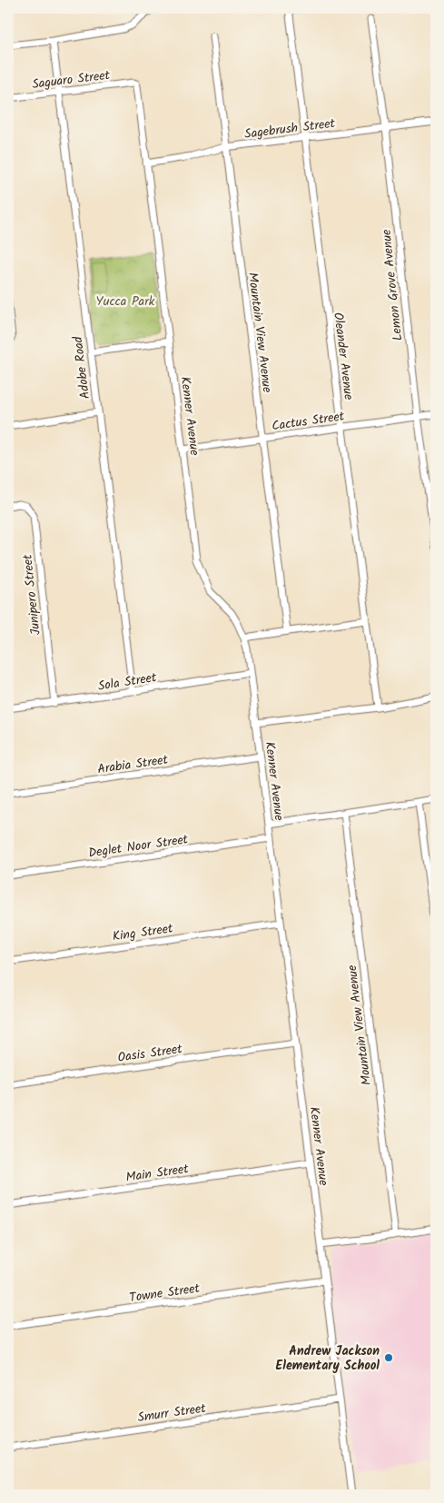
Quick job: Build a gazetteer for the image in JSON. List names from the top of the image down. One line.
{"streets":{"street":["Saguaro Street","Sagebrush Street","Lemon Grove Avenue","Mountain View Avenue","Oleander Avenue","Adobe Road","Kenner Avenue","Cactus Street","Junipero Street","Sola Street","Arabia Street","Deglet Noor Street","King Street","Oasis Street","Main Street","Towne Street","Smurr Street"]},"crossings":[["Saguaro Street","Adobe Road"],["Saguaro Street","Kenner Avenue"],["Sagebrush Street","Lemon Grove Avenue"],["Sagebrush Street","Mountain View Avenue"],["Sagebrush Street","Oleander Avenue"],["Sagebrush Street","Kenner Avenue"],["Lemon Grove Avenue","Cactus Street"],["Mountain View Avenue","Cactus Street"],["Oleander Avenue","Cactus Street"],["Adobe Road","Sola Street"],["Kenner Avenue","Cactus Street"],["Kenner Avenue","Sola Street"],["Kenner Avenue","Arabia Street"],["Kenner Avenue","Deglet Noor Street"],["Kenner Avenue","King Street"],["Kenner Avenue","Oasis Street"],["Kenner Avenue","Main Street"],["Kenner Avenue","Towne Street"],["Kenner Avenue","Smurr Street"],["Junipero Street","Sola Street"]],"parks":["Yucca Park"],"places":["Andrew Jackson Elementary School"]}
